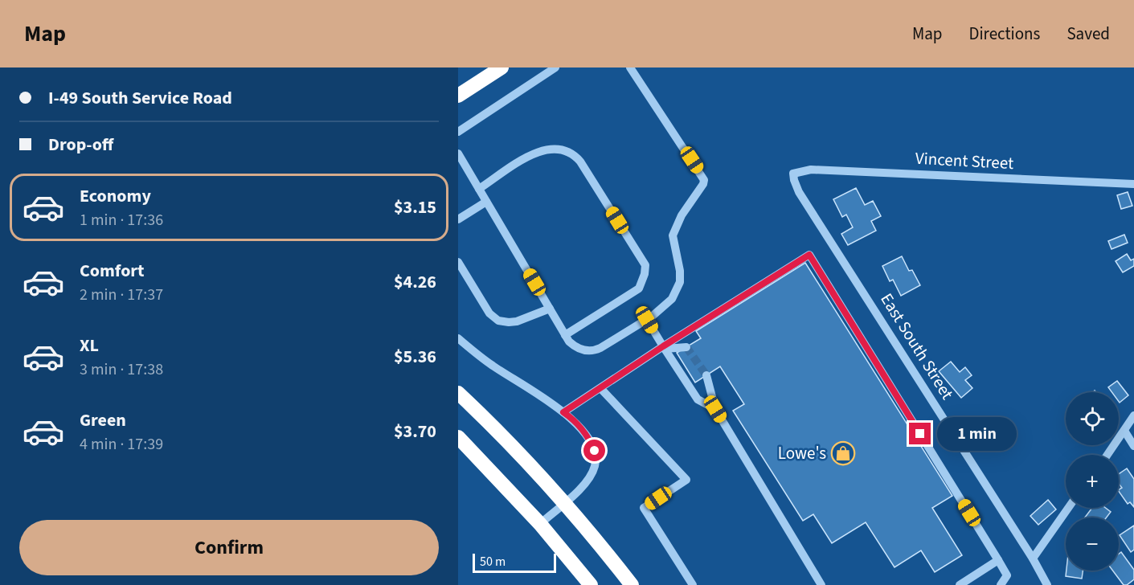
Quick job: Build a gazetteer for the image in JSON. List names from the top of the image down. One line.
{"streets":{"street":["Vincent Street","East South Street"]},"crossings":[["Vincent Street","East South Street"]],"places":{"shop":["Lowe's"]},"scale_bar":"50 m","page":{"header":"Map","nav":["Map","Directions","Saved"],"banner":["I-49 South Service Road","Drop-off"],"list":[{"name":"Economy","note":"1 min · 17:36","value":"$3.15"},{"name":"Comfort","note":"2 min · 17:37","value":"$4.26"},{"name":"XL","note":"3 min · 17:38","value":"$5.36"},{"name":"Green","note":"4 min · 17:39","value":"$3.70"}],"map_buttons":["+","−"],"bubble":"1 min","buttons":"Confirm","scale":"50 m"}}
